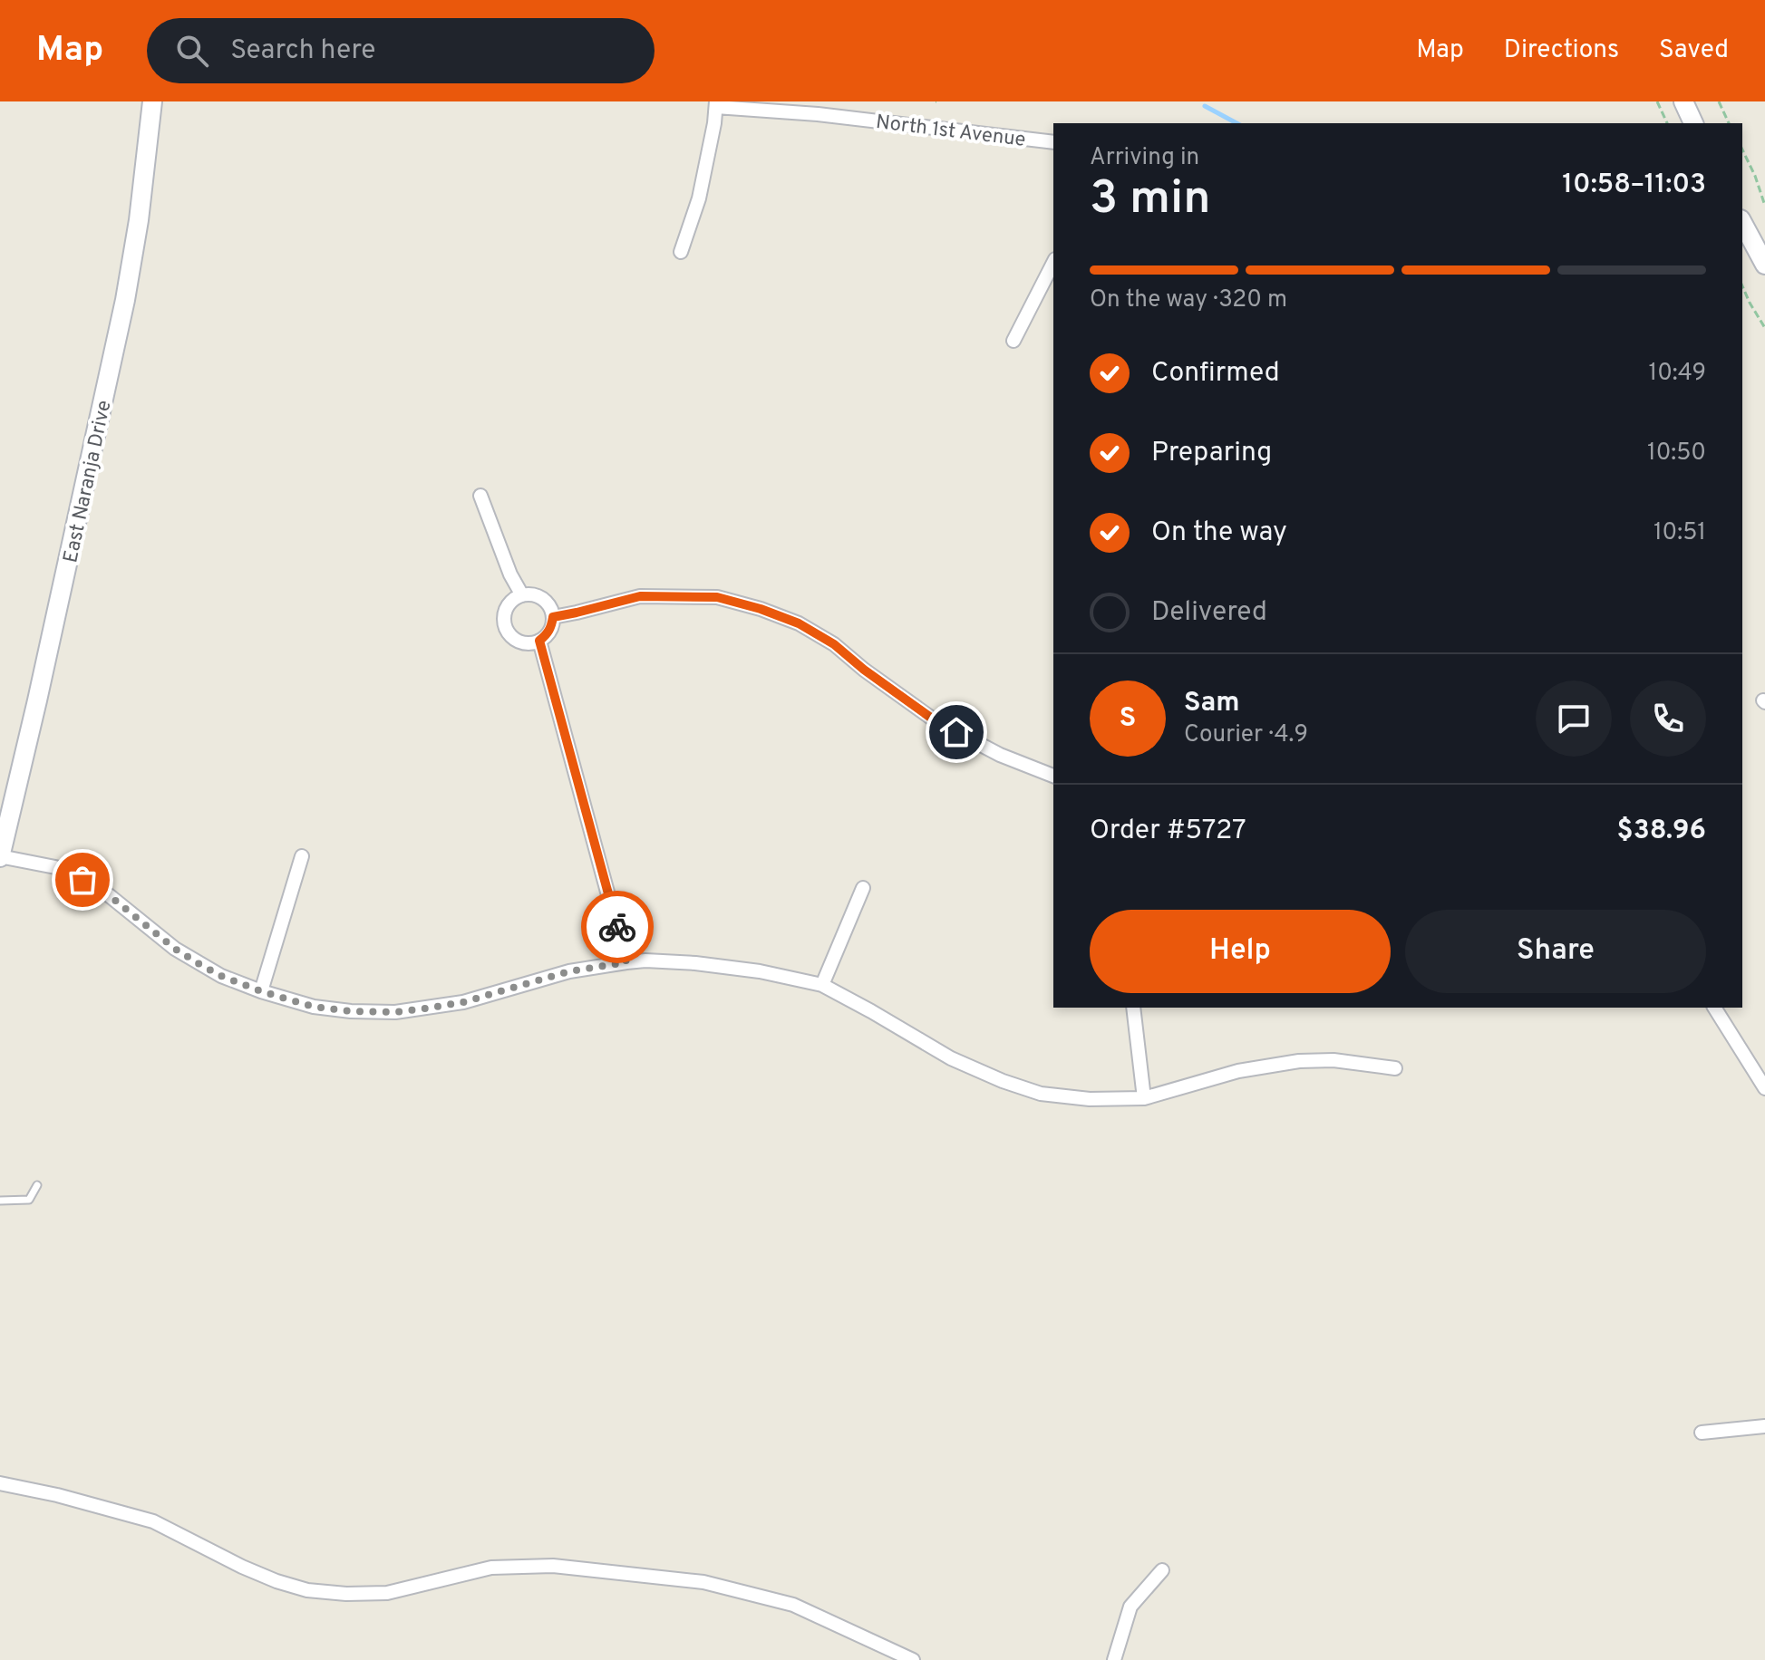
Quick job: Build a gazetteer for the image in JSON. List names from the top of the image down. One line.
{"streets":{"street":["North 1st Avenue","East Naranja Drive"]},"page":{"header":"Map","search":"Search here","nav":["Map","Directions","Saved"],"heading":["3 min","Arriving in","10:58–11:03"],"panel":["Sam","Courier · 4.9","Order #5727","$38.96"],"bar":"On the way · 320 m","list":[["Confirmed","10:49"],["Preparing","10:50"],["On the way","10:51"],"Delivered"],"round":"S","buttons":["Help","Share"]}}
